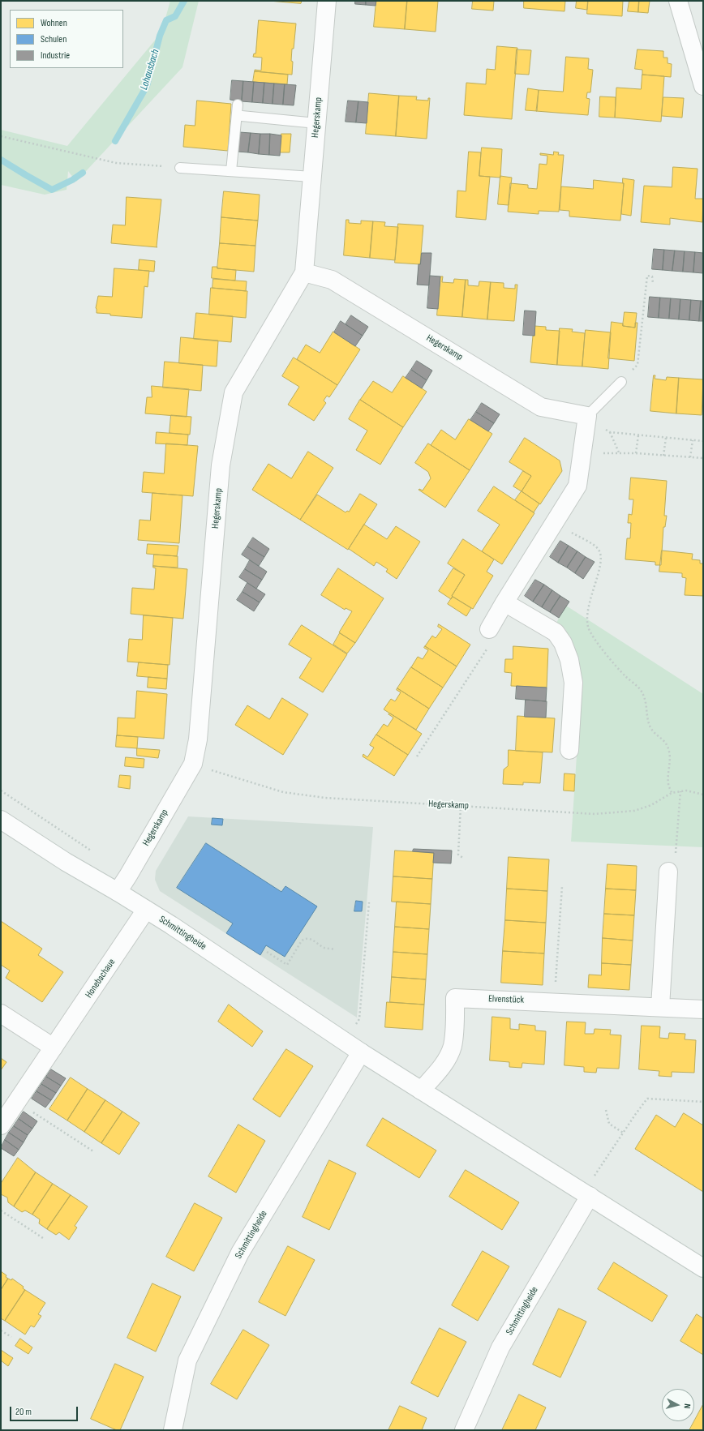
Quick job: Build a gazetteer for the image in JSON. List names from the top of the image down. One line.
{"streets":{"street":["Hegerskamp","Schmittingheide","Honebachaue","Elvenstück"]},"crossings":[["Hegerskamp","Schmittingheide"],["Schmittingheide","Honebachaue"],["Schmittingheide","Elvenstück"]],"water":["Lohausbach"],"legend":["Wohnen","Schulen","Industrie"],"scale_bar":"20 m","north":"right"}
